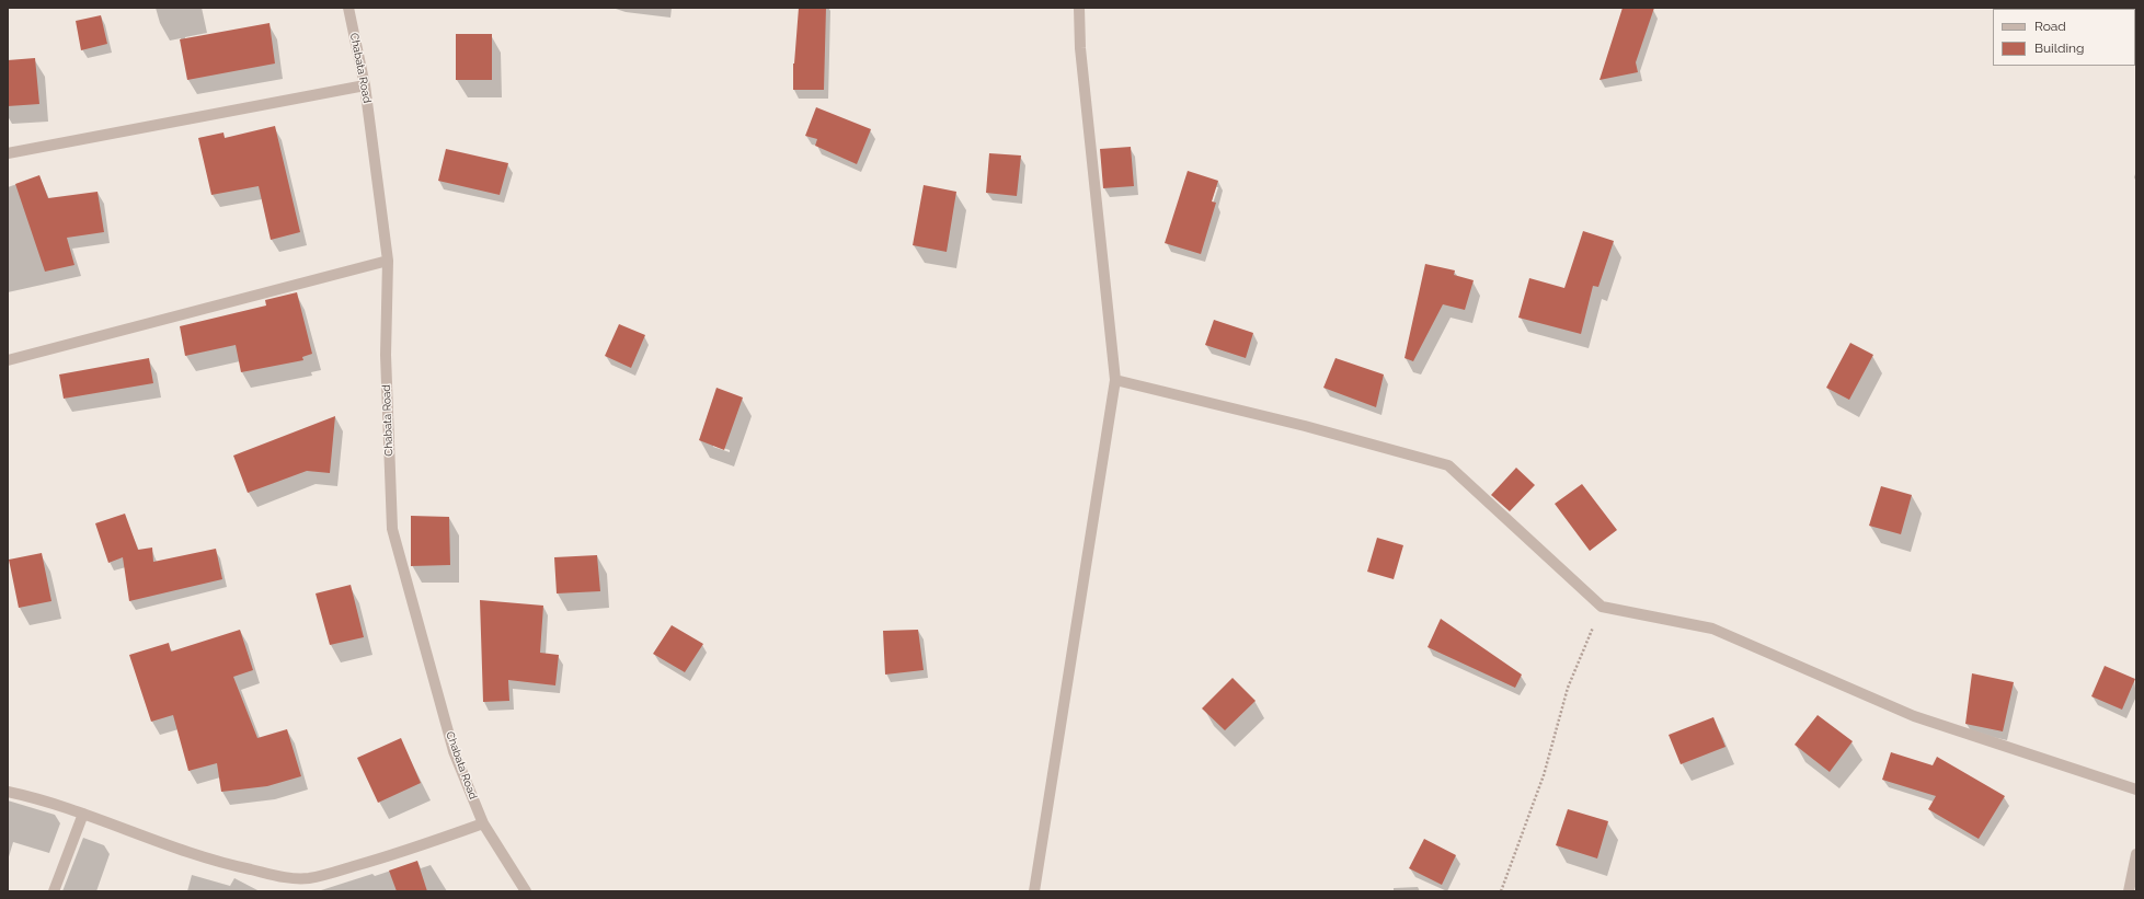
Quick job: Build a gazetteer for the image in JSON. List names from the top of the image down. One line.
{"streets":{"street":["Chabata Road"]},"legend":["Road","Building"]}
